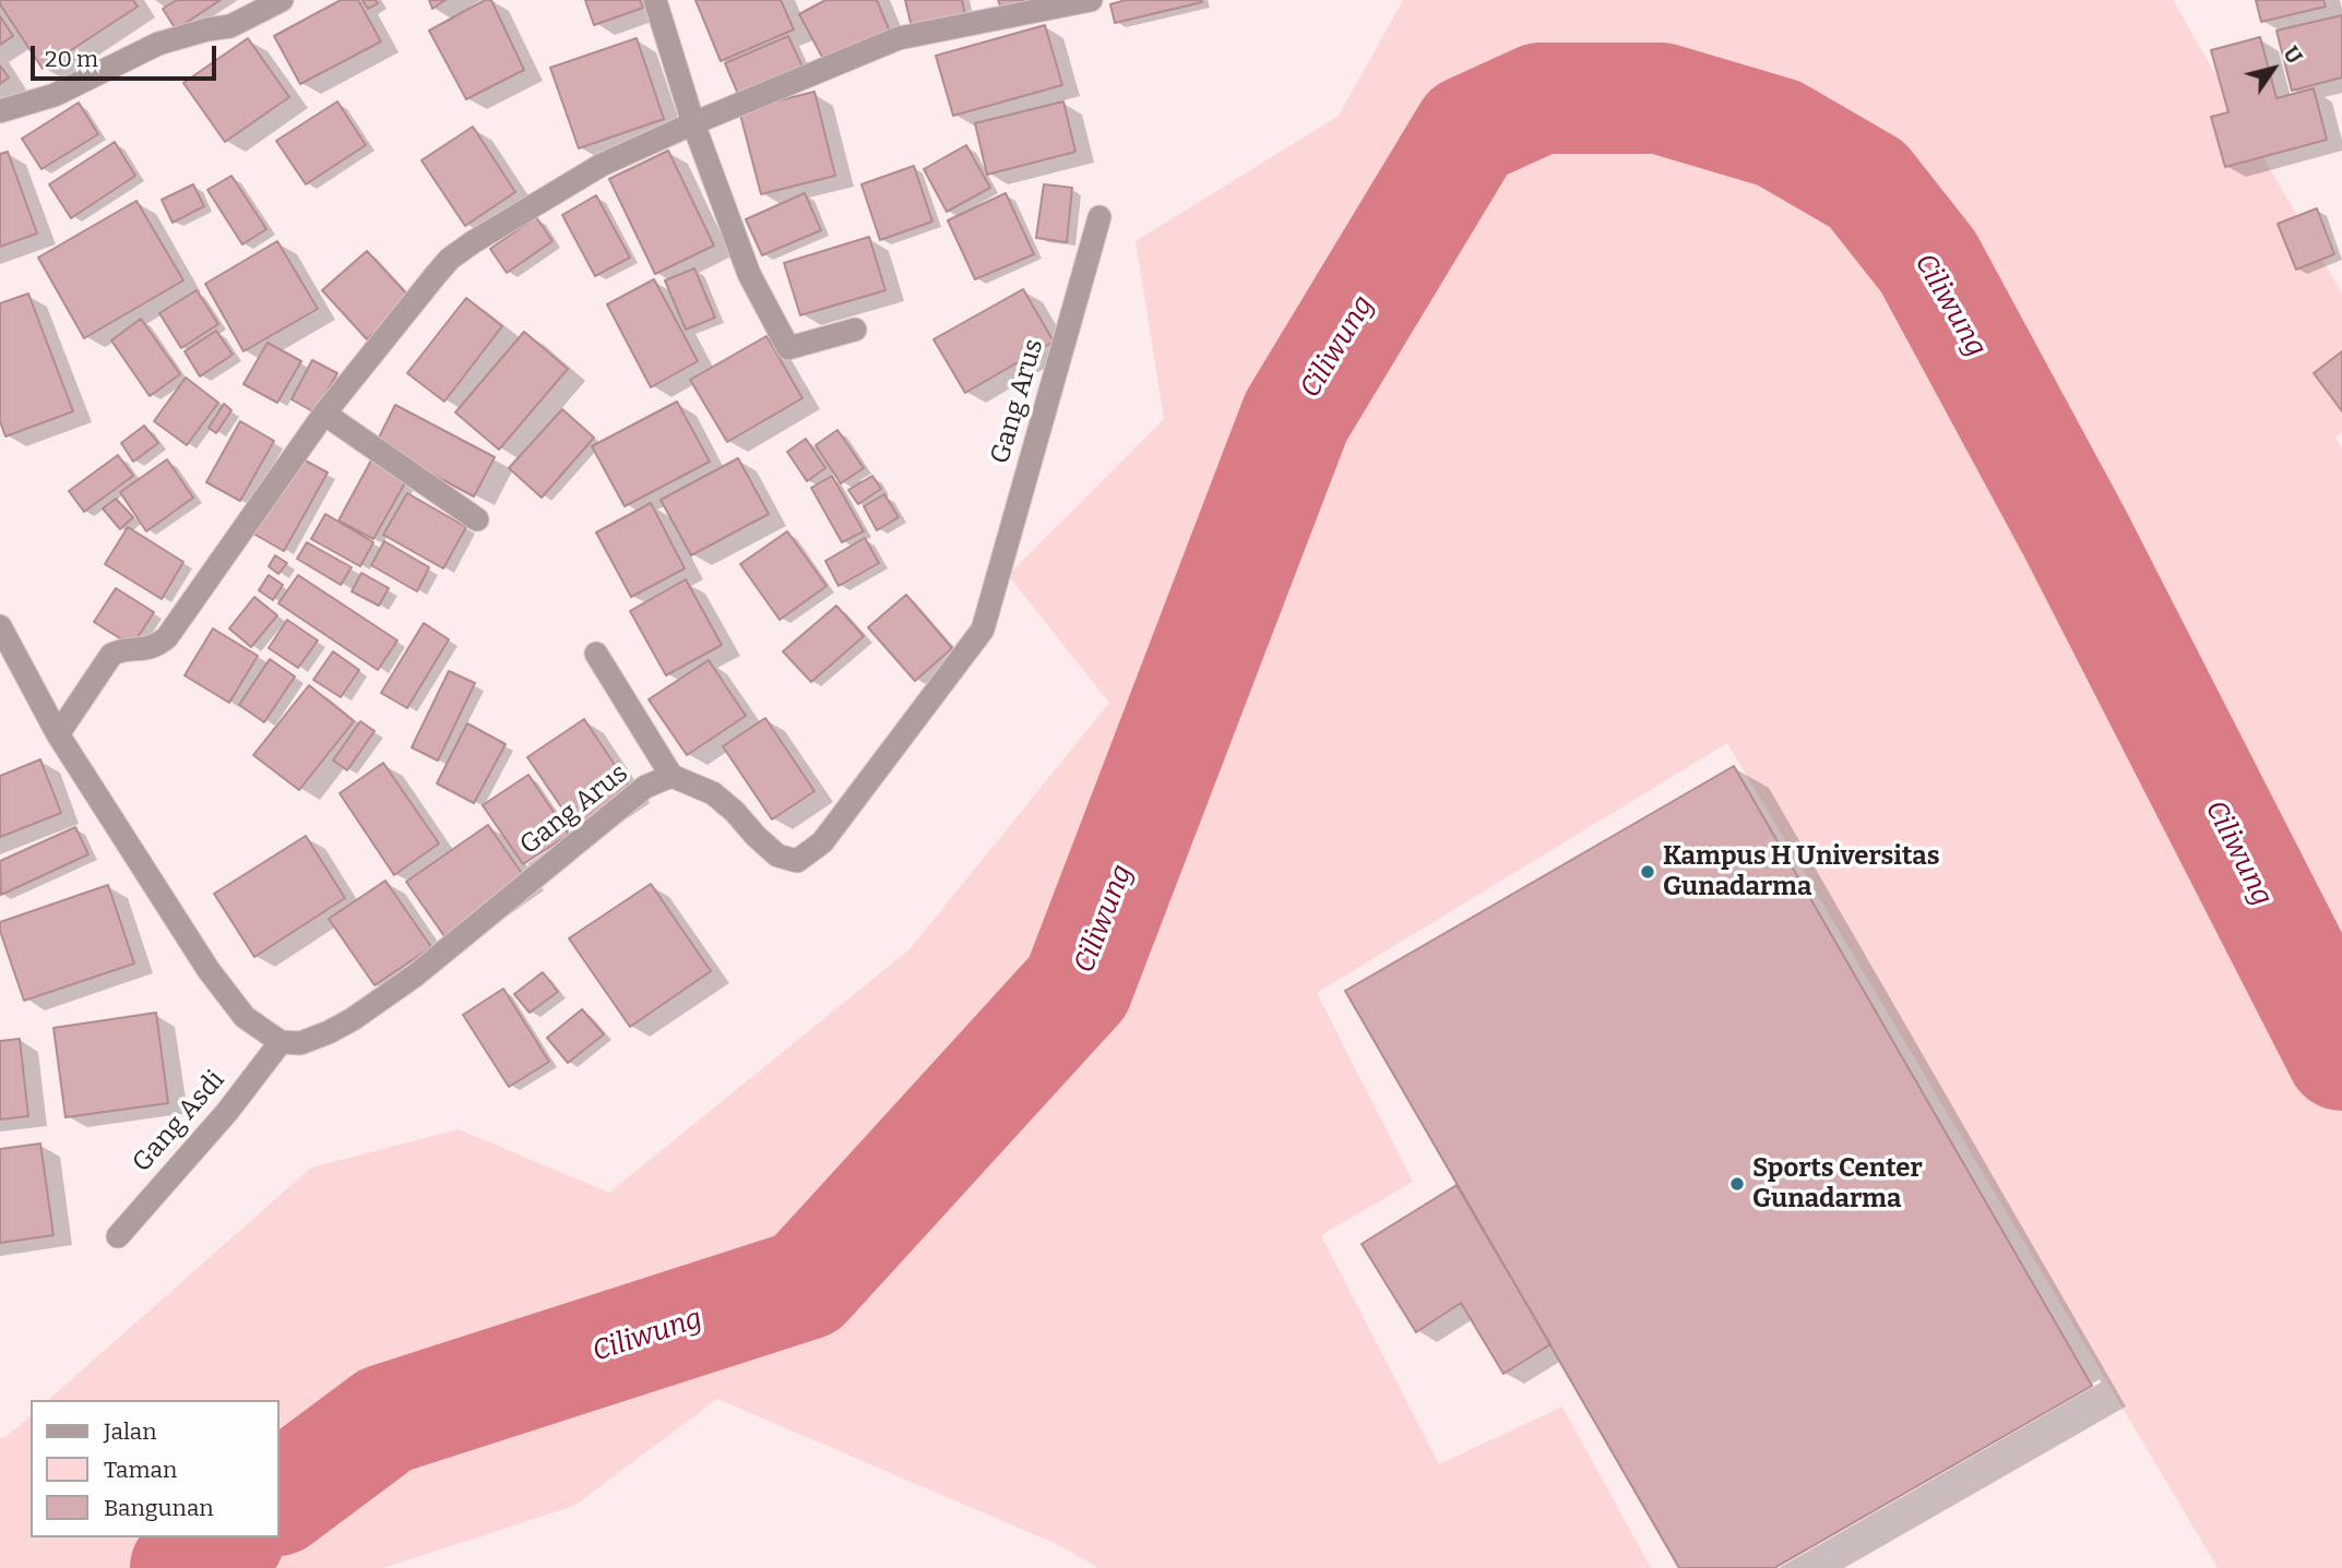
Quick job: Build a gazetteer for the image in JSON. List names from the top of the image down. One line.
{"streets":{"street":["Gang Arus","Gang Asdi"]},"crossings":[["Gang Arus","Gang Asdi"]],"water":["Ciliwung"],"places":["Kampus H Universitas Gunadarma","Sports Center Gunadarma"],"legend":["Jalan","Taman","Bangunan"],"scale_bar":"20 m","north":"top right"}
